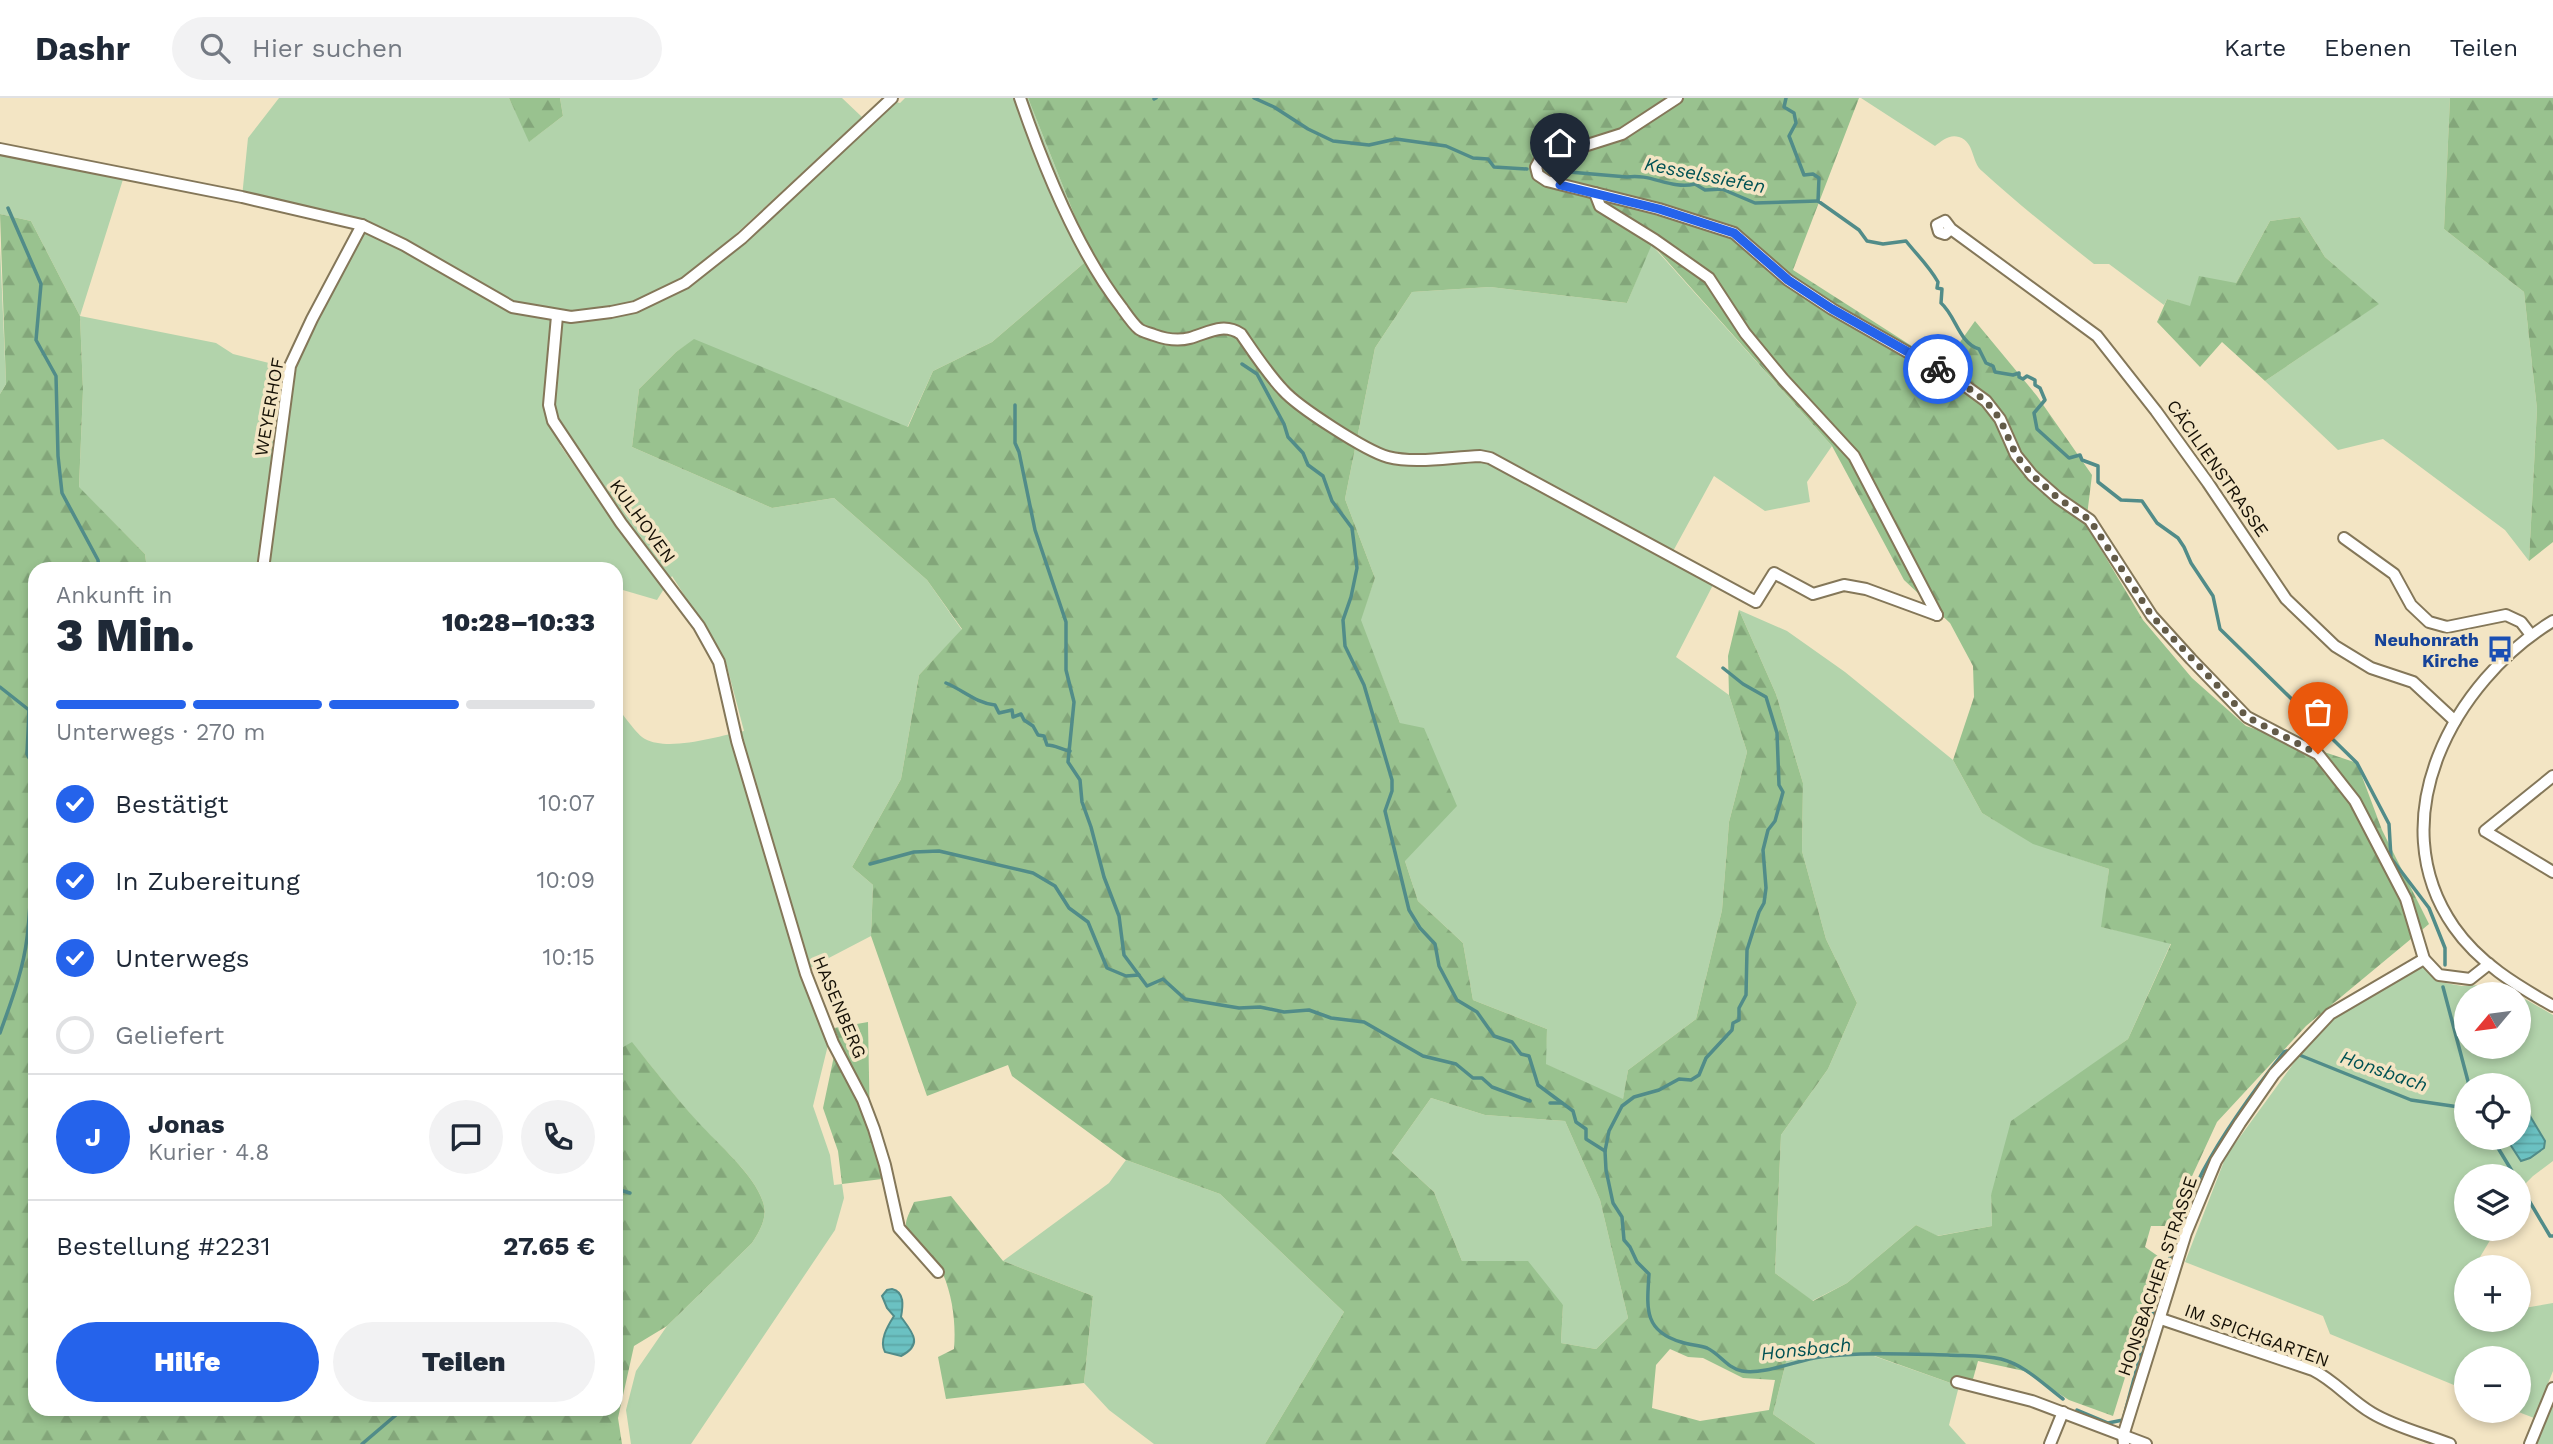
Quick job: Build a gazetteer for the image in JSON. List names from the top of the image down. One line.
{"streets":{"street":["WEYERHOF","CÄCILIENSTRASSE","KULHOVEN","HASENBERG","HONSBACHER STRASSE","IM SPICHGARTEN"]},"crossings":[["KULHOVEN","HASENBERG"],["HONSBACHER STRASSE","IM SPICHGARTEN"]],"water":["Kesselssiefen","Honsbach"],"places":{"bus stop":["Neuhonrath Kirche"]},"north":"bottom left","page":{"header":"Dashr","search":"Hier suchen","nav":["Karte","Ebenen","Teilen"],"heading":["3 Min.","Ankunft in","10:28–10:33"],"panel":["Jonas","Kurier · 4.8","Bestellung #2231","27.65 €"],"bar":"Unterwegs · 270 m","list":[["Bestätigt","10:07"],["In Zubereitung","10:09"],["Unterwegs","10:15"],"Geliefert"],"map_buttons":["+","−"],"round":"J","buttons":["Hilfe","Teilen"]}}
